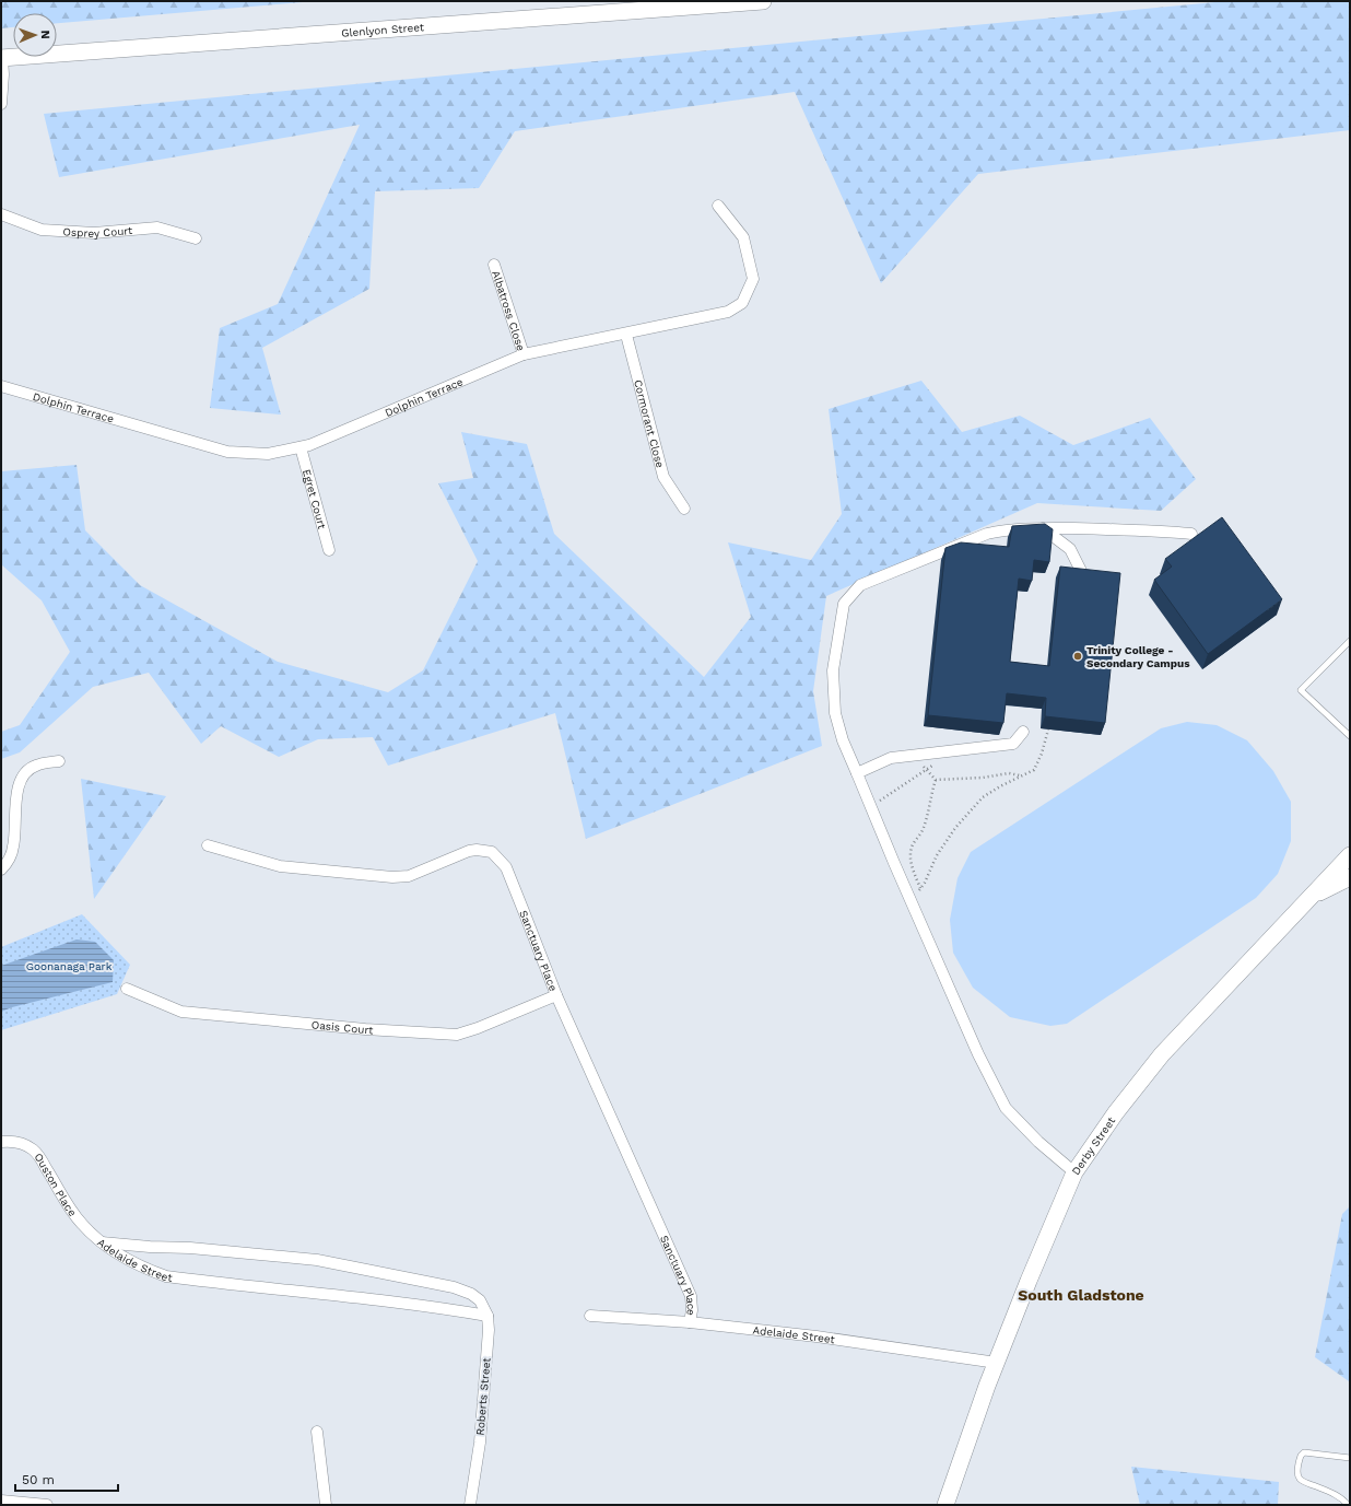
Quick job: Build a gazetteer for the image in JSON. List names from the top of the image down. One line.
{"streets":{"main road":["Glenlyon Street","Derby Street"],"street":["Osprey Court","Albatross Close","Dolphin Terrace","Cormorant Close","Egret Court","Sanctuary Place","Oasis Court","Ouston Place","Adelaide Street","Roberts Street"]},"crossings":[["Albatross Close","Dolphin Terrace"],["Dolphin Terrace","Cormorant Close"],["Dolphin Terrace","Egret Court"],["Sanctuary Place","Oasis Court"],["Sanctuary Place","Adelaide Street"],["Derby Street","Adelaide Street"],["Ouston Place","Adelaide Street"],["Adelaide Street","Roberts Street"]],"districts":["South Gladstone"],"parks":["Goonanaga Park"],"places":["Trinity College - Secondary Campus"],"scale_bar":"50 m","north":"right"}
